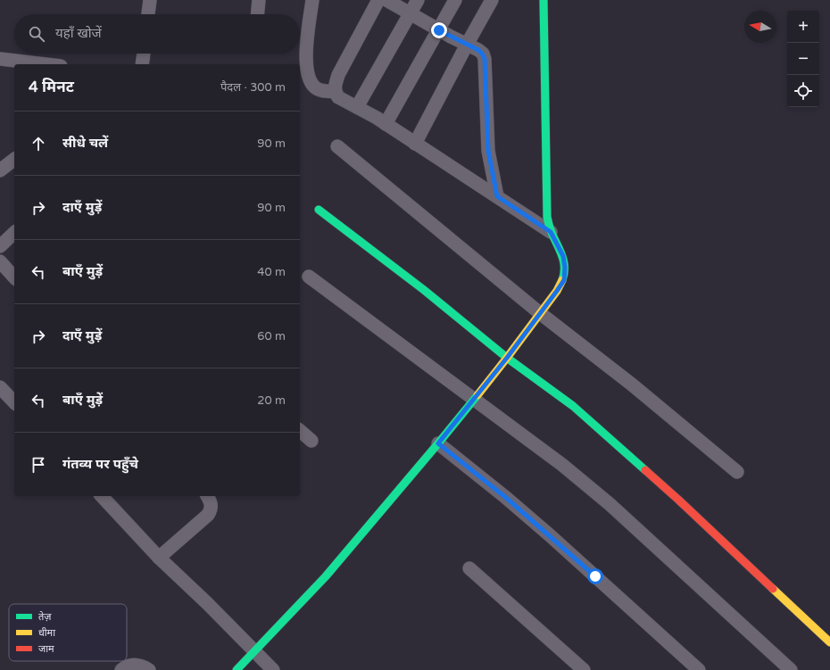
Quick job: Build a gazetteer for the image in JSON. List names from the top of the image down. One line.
{"legend":["तेज़","धीमा","जाम"],"north":"left","page":{"map_buttons":["+","−"],"search":"यहाँ खोजें","heading":["4 मिनट","पैदल · 300 m"],"list":[["सीधे चलें","90 m"],["दाएँ मुड़ें","90 m"],["बाएँ मुड़ें","40 m"],["दाएँ मुड़ें","60 m"],["बाएँ मुड़ें","20 m"],"गंतव्य पर पहुँचे"]}}
